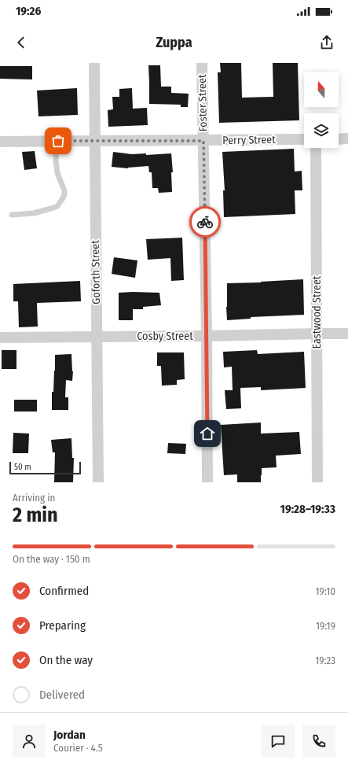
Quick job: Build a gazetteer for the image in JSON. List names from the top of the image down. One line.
{"streets":{"street":["Foster Street","Perry Street","Goforth Street","Eastwood Street","Cosby Street"]},"crossings":[["Foster Street","Perry Street"],["Foster Street","Cosby Street"],["Perry Street","Goforth Street"],["Goforth Street","Cosby Street"],["Eastwood Street","Cosby Street"]],"scale_bar":"50 m","north":"top","page":{"status":"19:26","header":"Zuppa","scale":"50 m","heading":["2 min","Arriving in","19:28–19:33"],"panel":["Jordan","Courier · 4.5"],"bar":"On the way · 150 m","list":[["Confirmed","19:10"],["Preparing","19:19"],["On the way","19:23"],"Delivered"]}}
